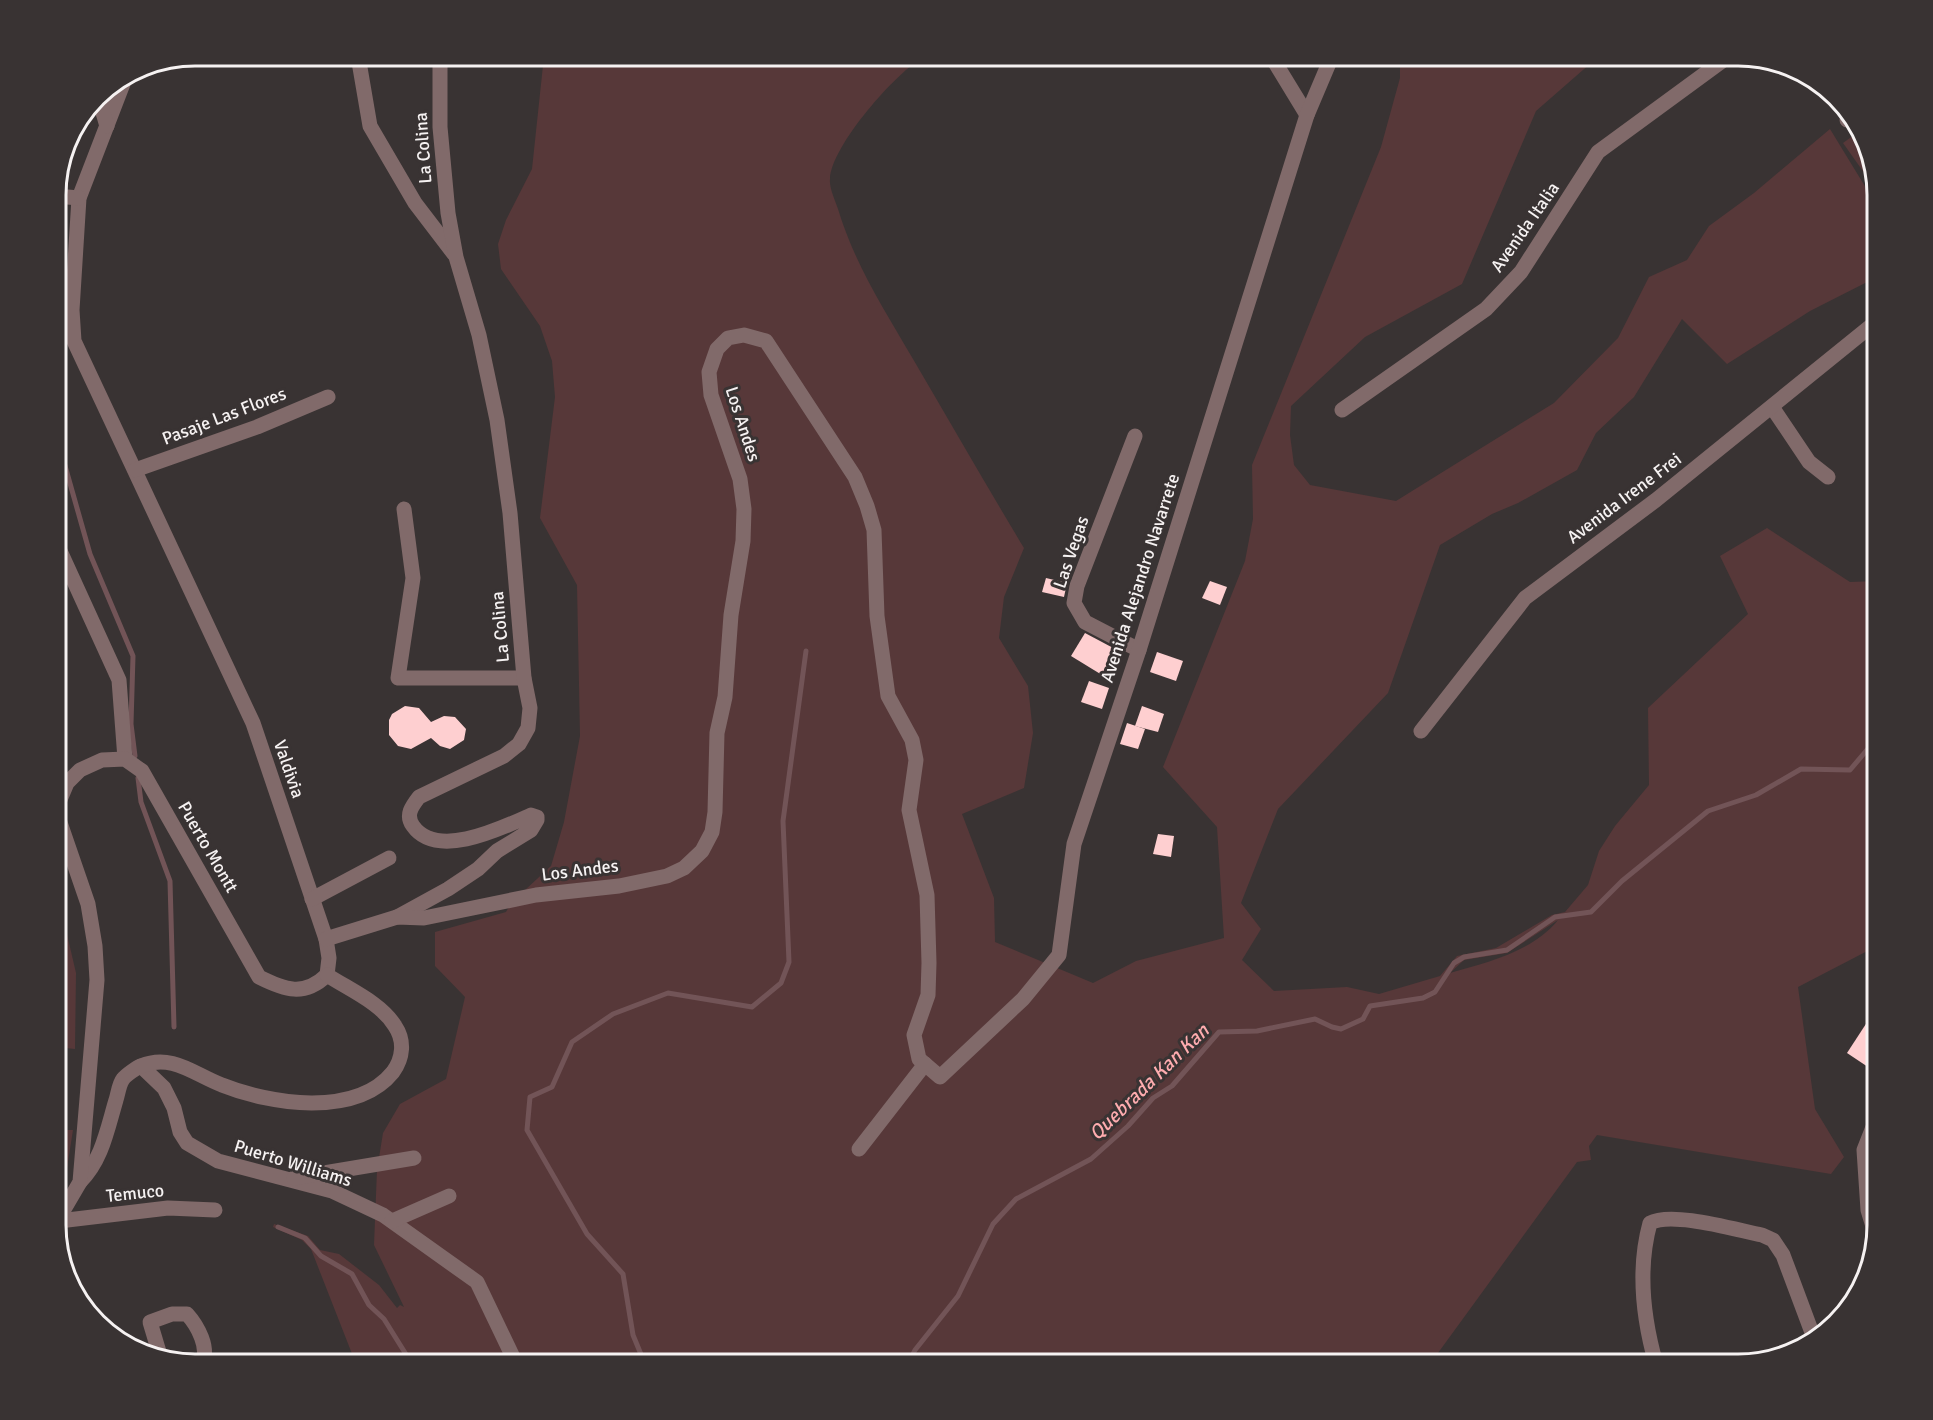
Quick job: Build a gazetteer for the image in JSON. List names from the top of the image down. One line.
{"streets":{"street":["La Colina","Avenida Italia","Pasaje Las Flores","Los Andes","Avenida Irene Frei","Las Vegas","Avenida Alejandro Navarrete","Valdivia","Puerto Montt","Puerto Williams","Temuco"]},"crossings":[["La Colina","Los Andes"],["Pasaje Las Flores","Valdivia"],["Los Andes","Avenida Alejandro Navarrete"],["Los Andes","Valdivia"],["Las Vegas","Avenida Alejandro Navarrete"],["Valdivia","Puerto Montt"]],"water":["Quebrada Kan Kan"]}
